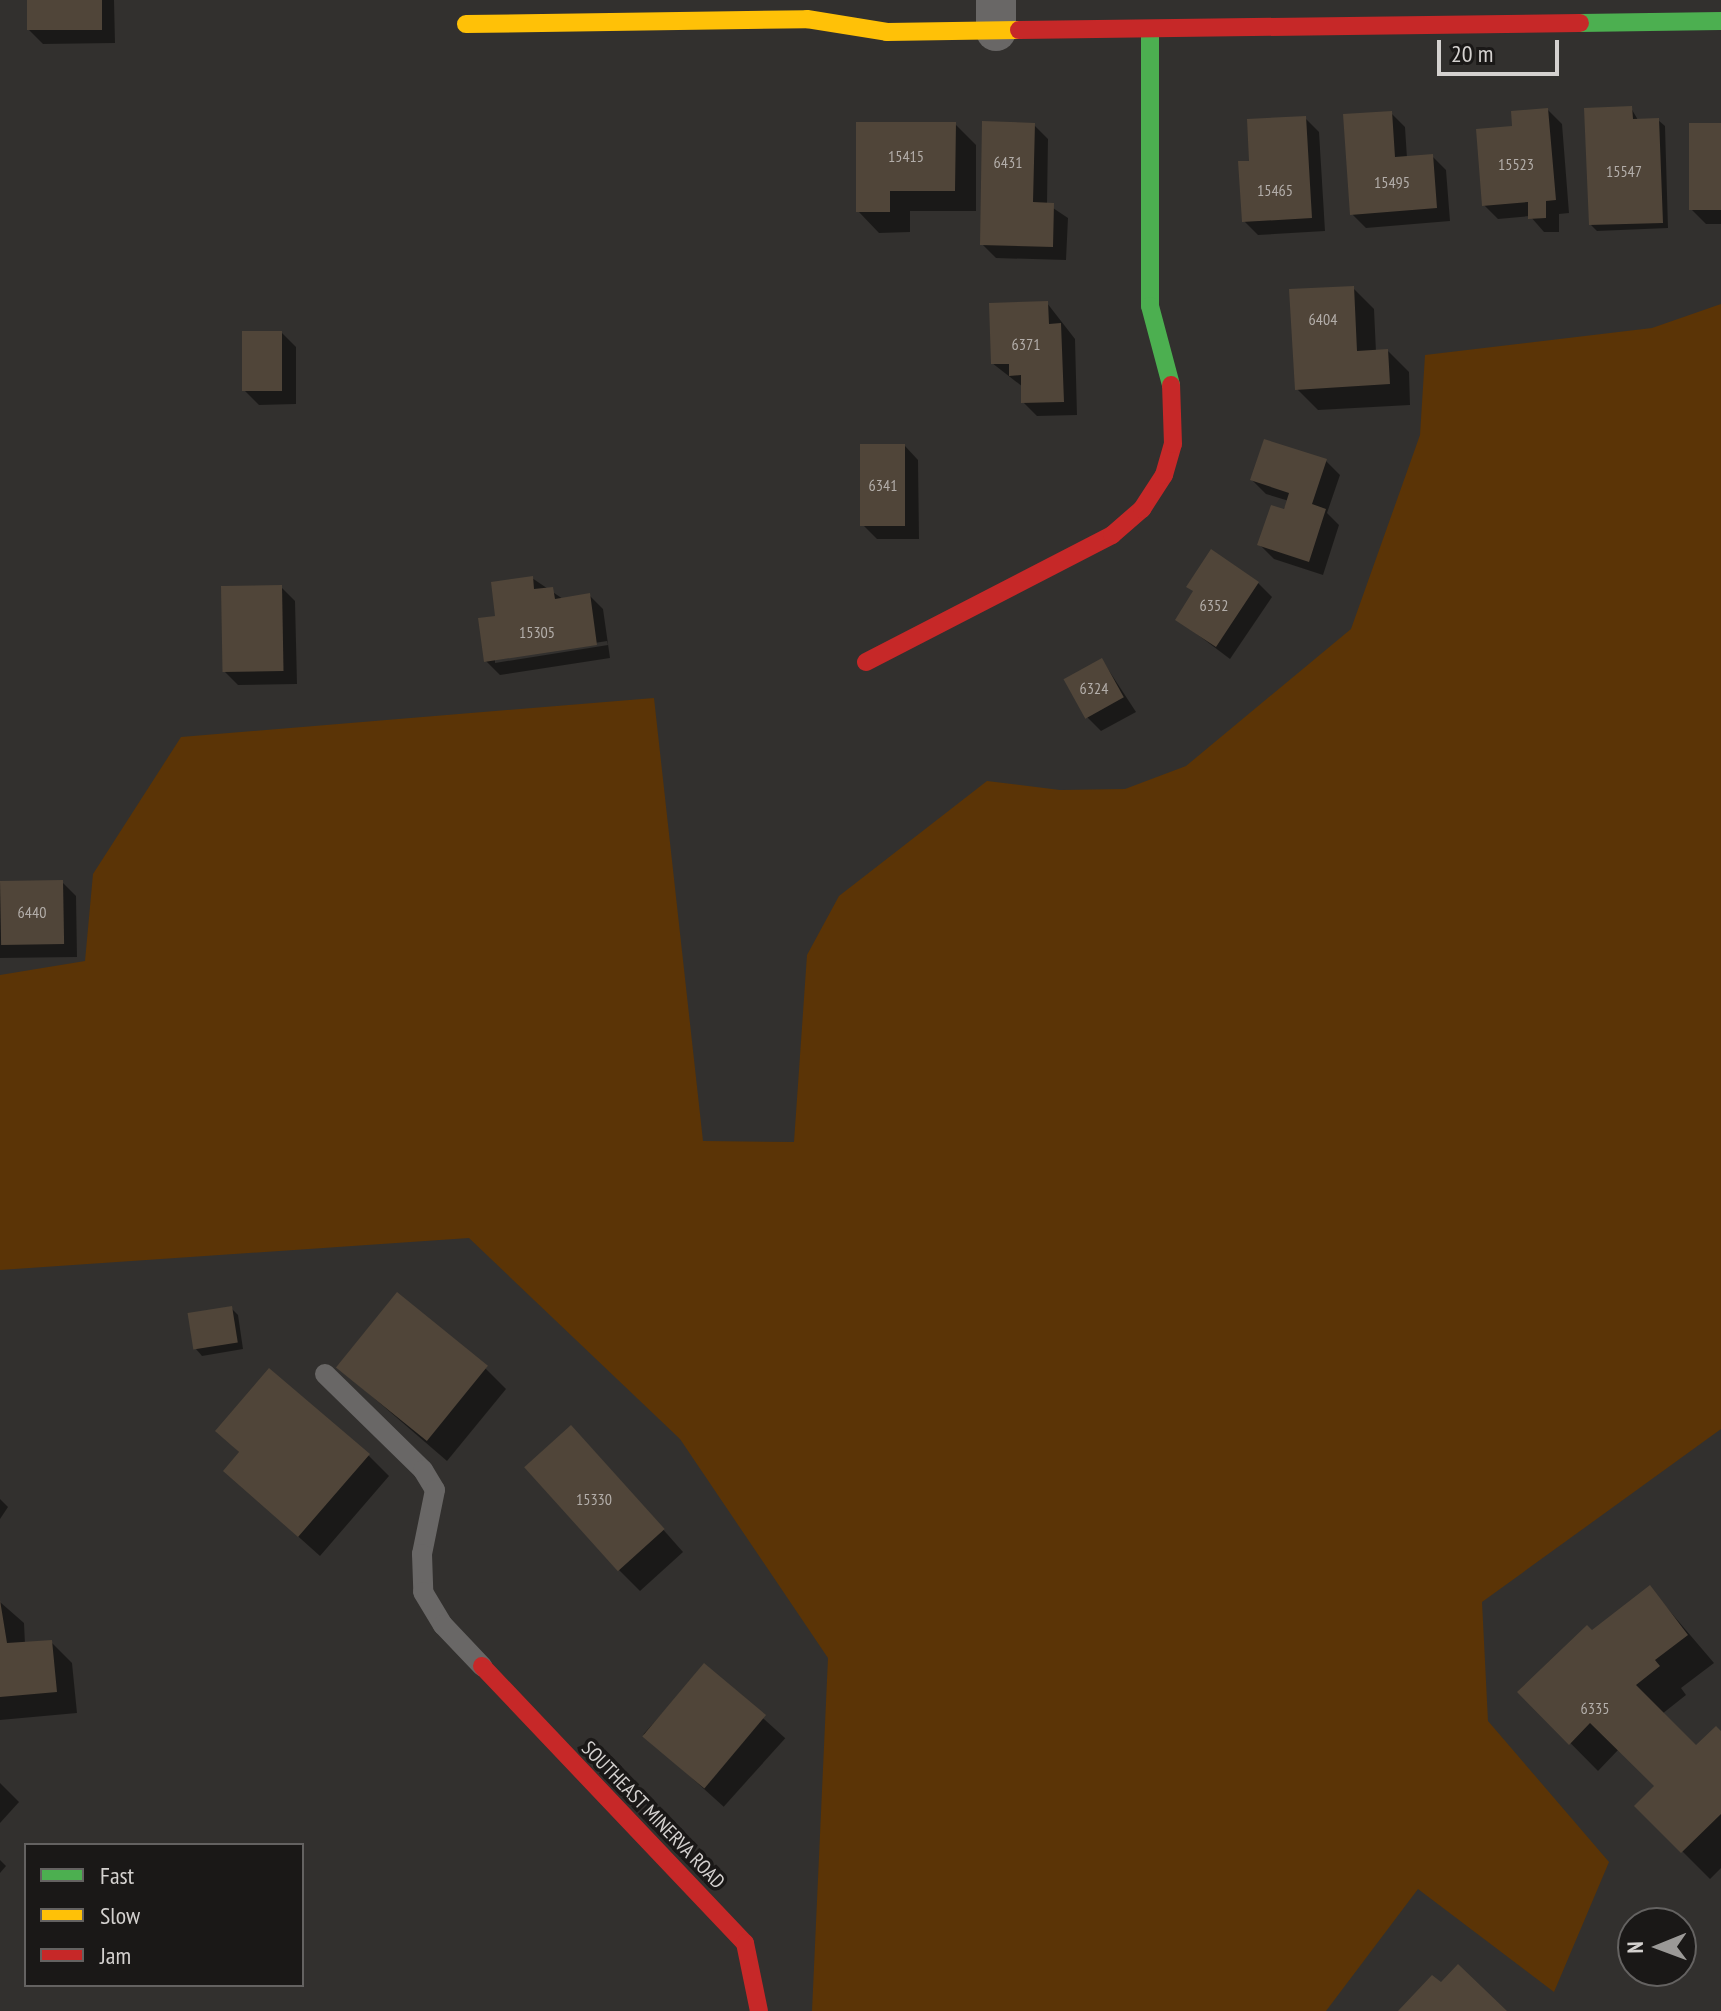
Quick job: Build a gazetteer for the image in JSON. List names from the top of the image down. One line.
{"streets":{"street":["SOUTHEAST MINERVA ROAD"]},"house_numbers":["15415","6431","15523","15547","15495","15465","6404","6371","6341","6352","15305","6324","6440","15330","6335"],"legend":["Fast","Slow","Jam"],"scale_bar":"20 m","north":"left"}
